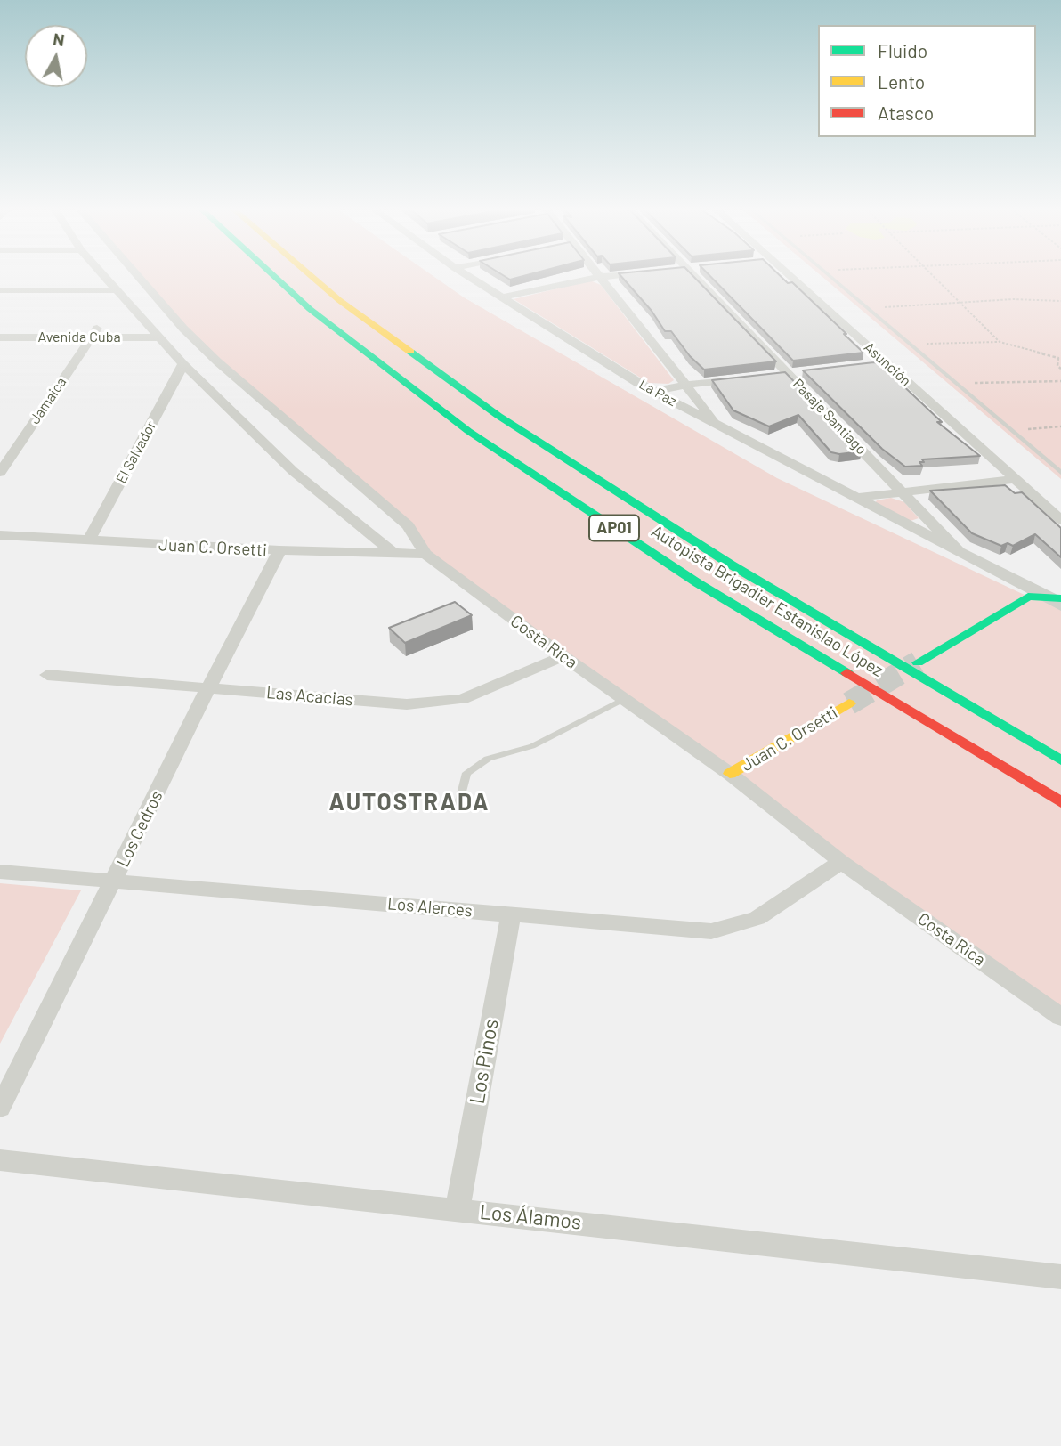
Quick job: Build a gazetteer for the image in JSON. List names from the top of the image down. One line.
{"streets":{"main road":["AP01","Juan C. Orsetti","Autopista Brigadier Estanislao López"],"street":["Avenida Cuba","Asunción","La Paz","Jamaica","Pasaje Santiago","El Salvador","Costa Rica","Las Acacias","Los Cedros","Los Alerces","Los Pinos","Los Álamos"]},"crossings":[["Avenida Cuba","Jamaica"],["La Paz","Pasaje Santiago"],["El Salvador","Juan C. Orsetti"],["Juan C. Orsetti","Costa Rica"],["Juan C. Orsetti","Los Cedros"],["Costa Rica","Las Acacias"],["Costa Rica","Los Alerces"],["Las Acacias","Los Cedros"],["Los Cedros","Los Alerces"],["Los Alerces","Los Pinos"],["Los Pinos","Los Álamos"]],"districts":["AUTOSTRADA"],"legend":["Fluido","Lento","Atasco"],"north":"top"}
